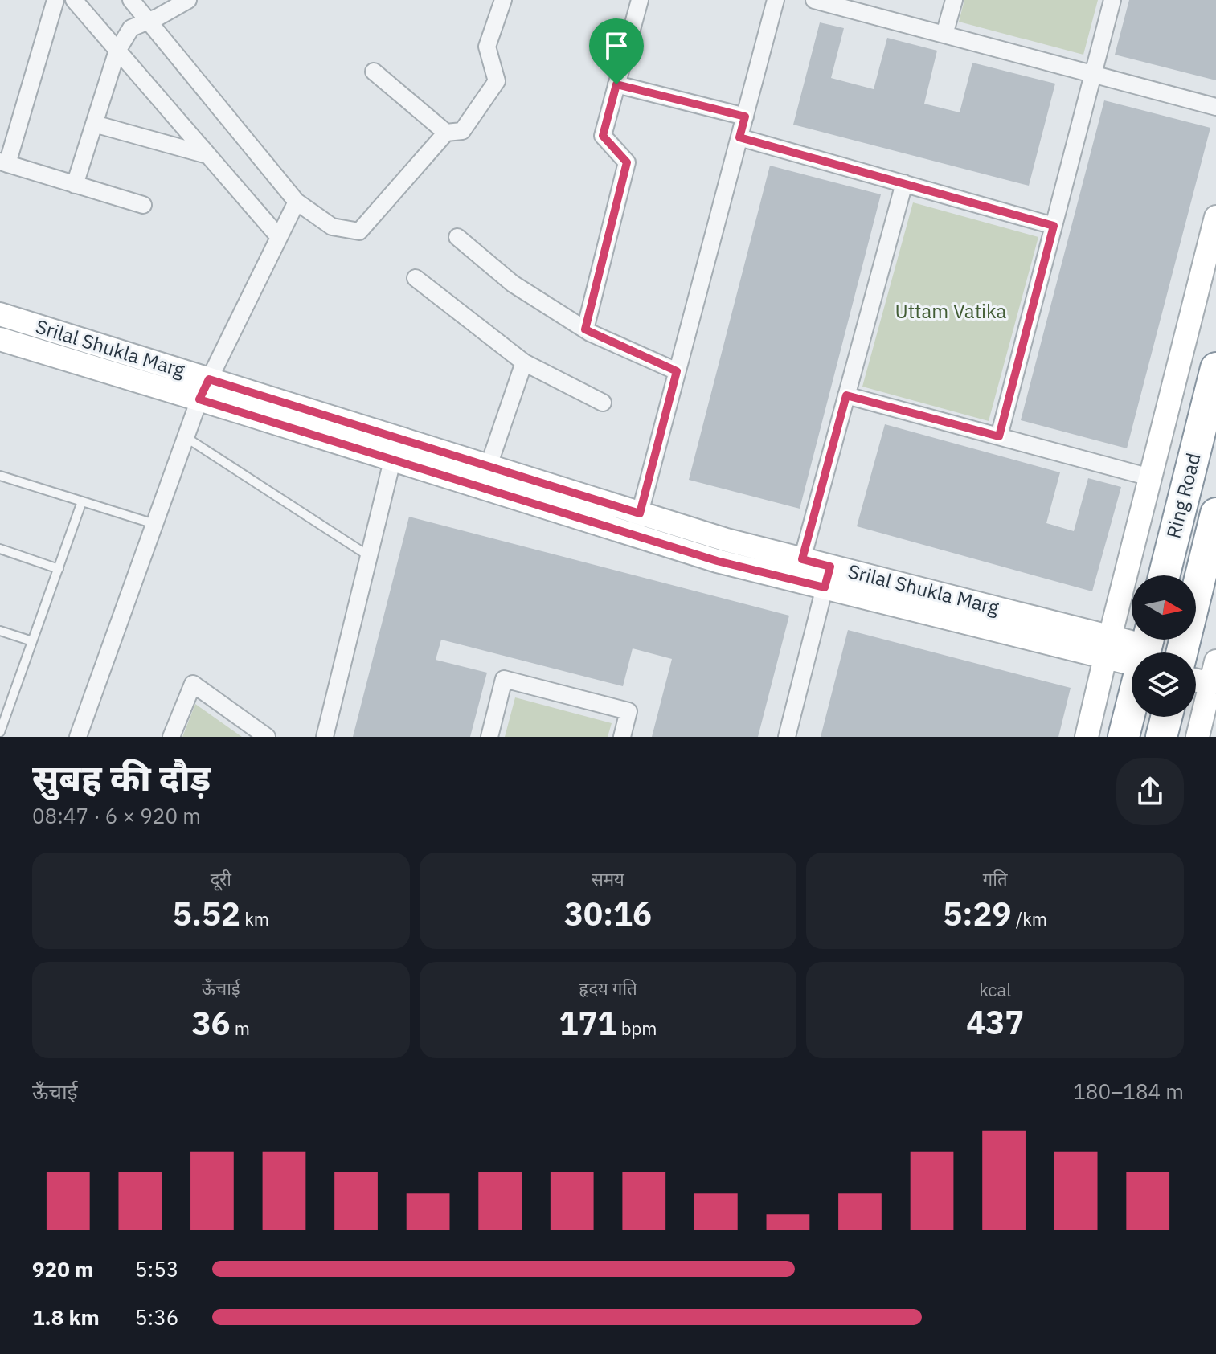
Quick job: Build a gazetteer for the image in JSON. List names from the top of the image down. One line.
{"streets":{"highway":["Ring Road"],"street":["Srilal Shukla Marg"]},"parks":["Uttam Vatika"],"north":"right","page":{"heading":["सुबह की दौड़","08:47 · 6 × 920 m"],"stats":[["दूरी","5.52 km"],["समय","30:16"],["गति","5:29 /km"],["ऊँचाई","36 m"],["हृदय गति","171 bpm"],["kcal","437"]],"chart":["ऊँचाई","180–184 m"],"list":[{"name":"920 m","note":"5:53"},{"name":"1.8 km","note":"5:36"}]}}
